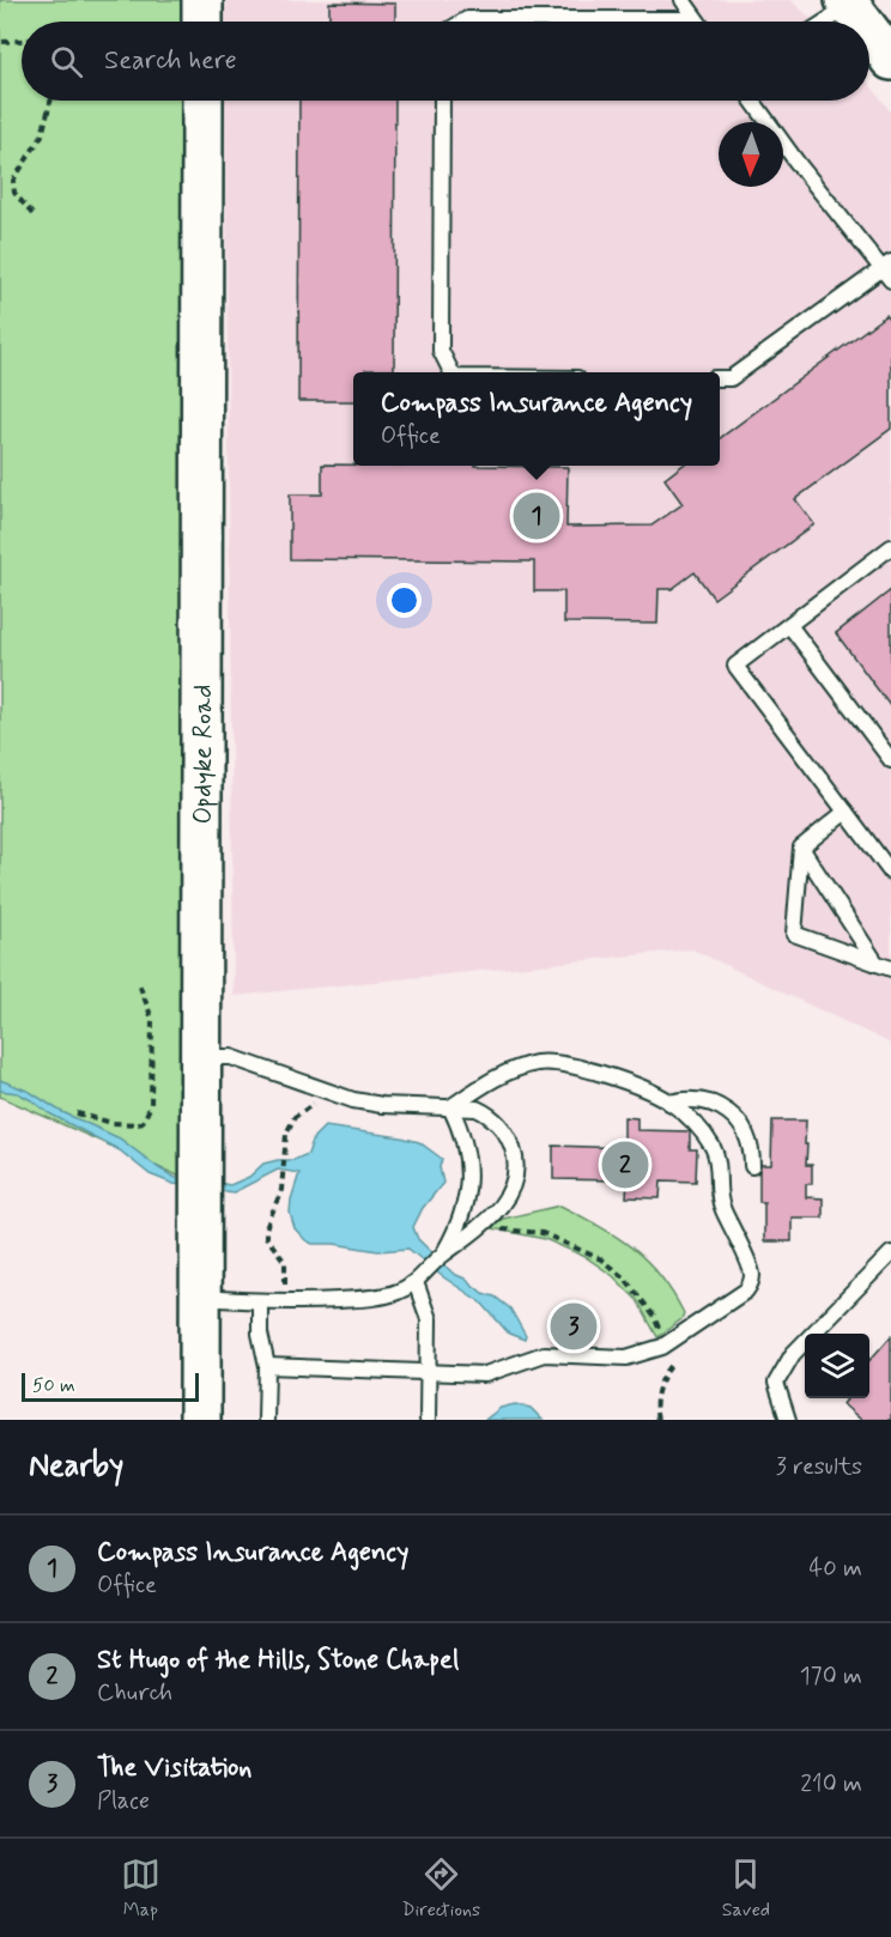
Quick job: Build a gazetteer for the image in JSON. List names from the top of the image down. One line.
{"streets":{"main road":["Opdyke Road"]},"scale_bar":"50 m","north":"bottom","page":{"search":"Search here","popup":["Compass Insurance Agency","Office"],"pins":["1","2","3"],"scale":"50 m","heading":["Nearby","3 results"],"list":[{"mark":"1","name":"Compass Insurance Agency","note":"Office","value":"40 m"},{"mark":"2","name":"St Hugo of the Hills, Stone Chapel","note":"Church","value":"170 m"},{"mark":"3","name":"The Visitation","note":"Place","value":"210 m"}],"nav":["Map","Directions","Saved"]}}
